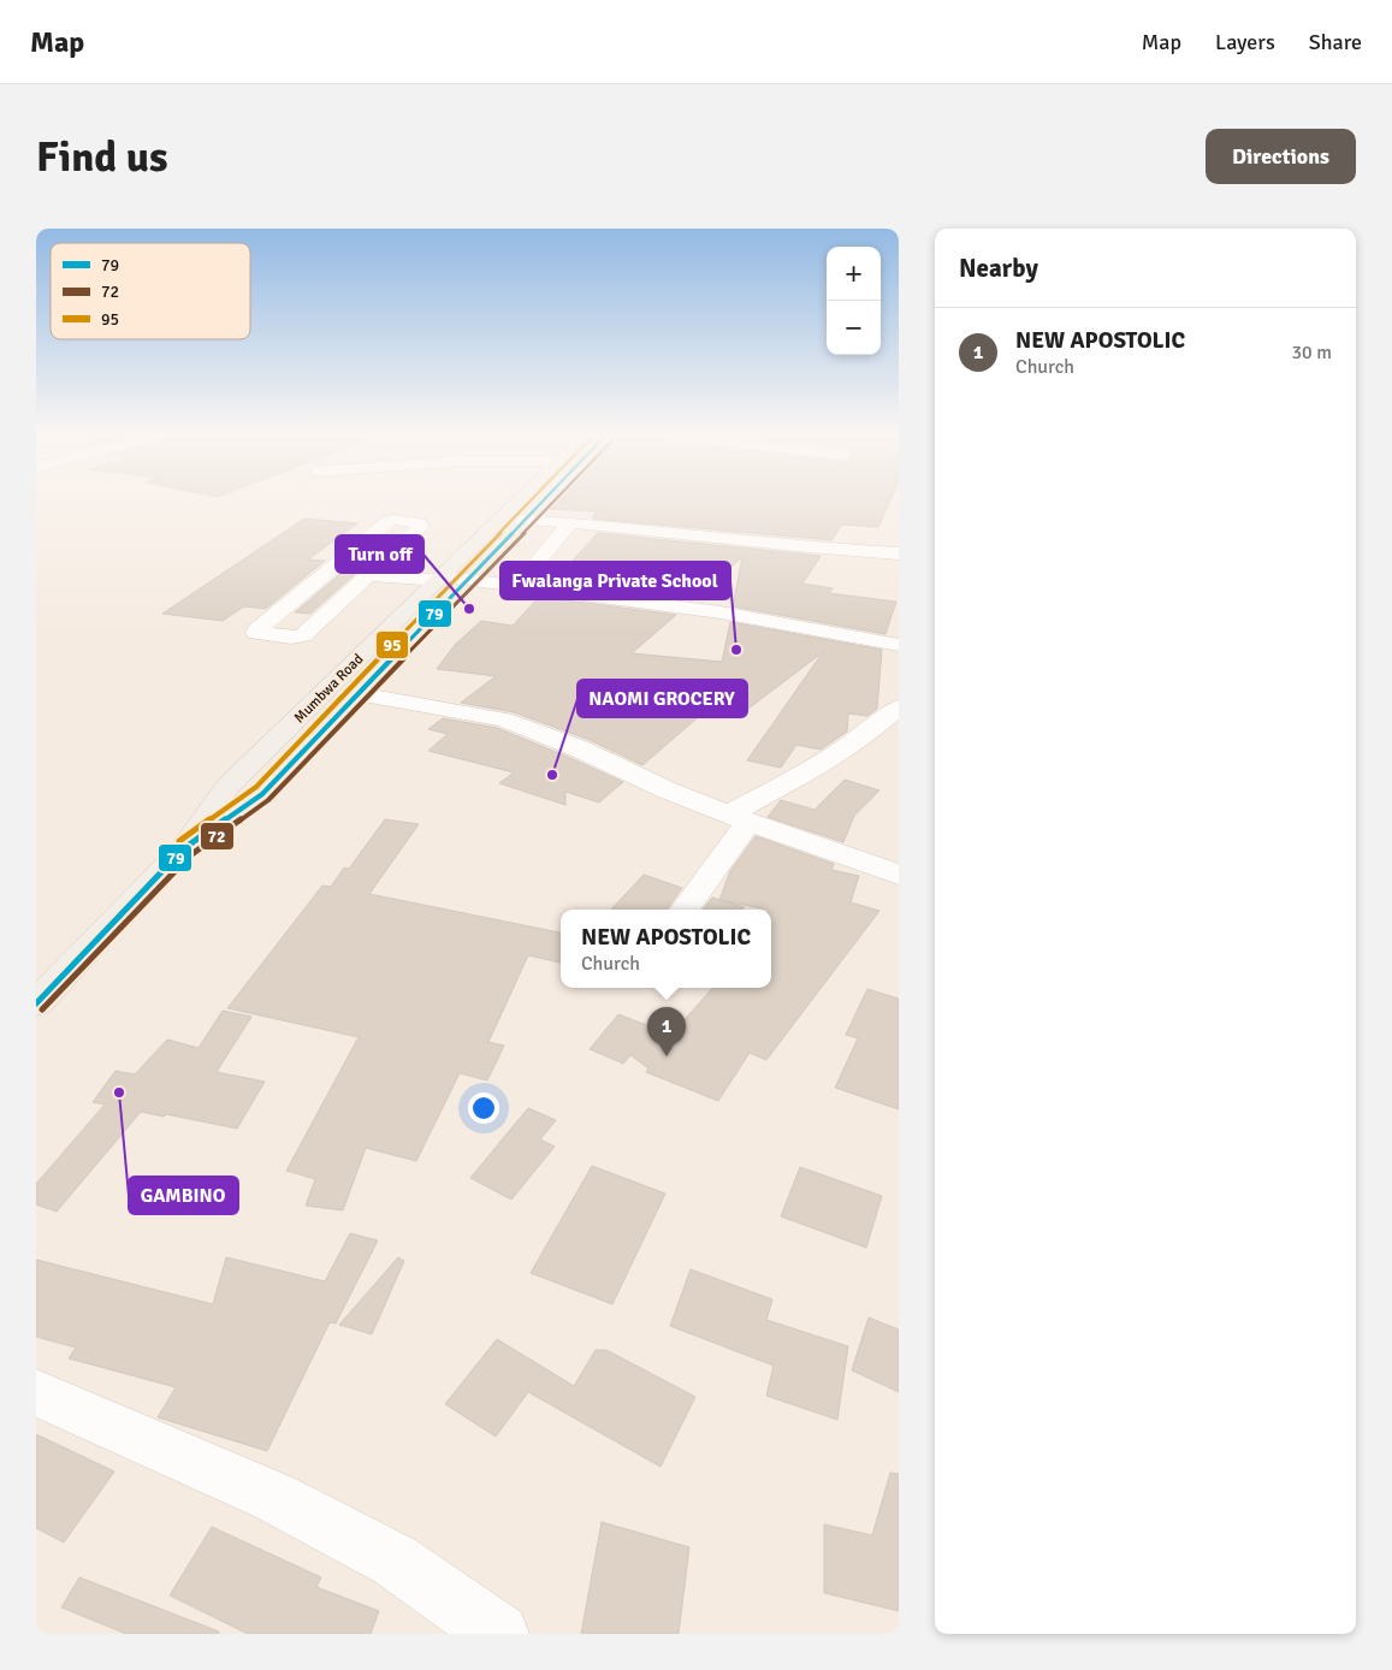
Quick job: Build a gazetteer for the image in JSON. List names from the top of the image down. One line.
{"streets":{"main road":["Mumbwa Road"]},"places":["Turn off","Fwalanga Private School","NAOMI GROCERY","GAMBINO"],"lines":["transit line 79","transit line 72","transit line 95"],"legend":["79","72","95"],"page":{"header":"Map","nav":["Map","Layers","Share"],"buttons":"Directions","title":"Find us","heading":"Nearby","map_buttons":["+","−"],"list":[{"mark":"1","name":"NEW APOSTOLIC","note":"Church","value":"30 m"}],"popup":["NEW APOSTOLIC","Church"],"pins":"1"}}
